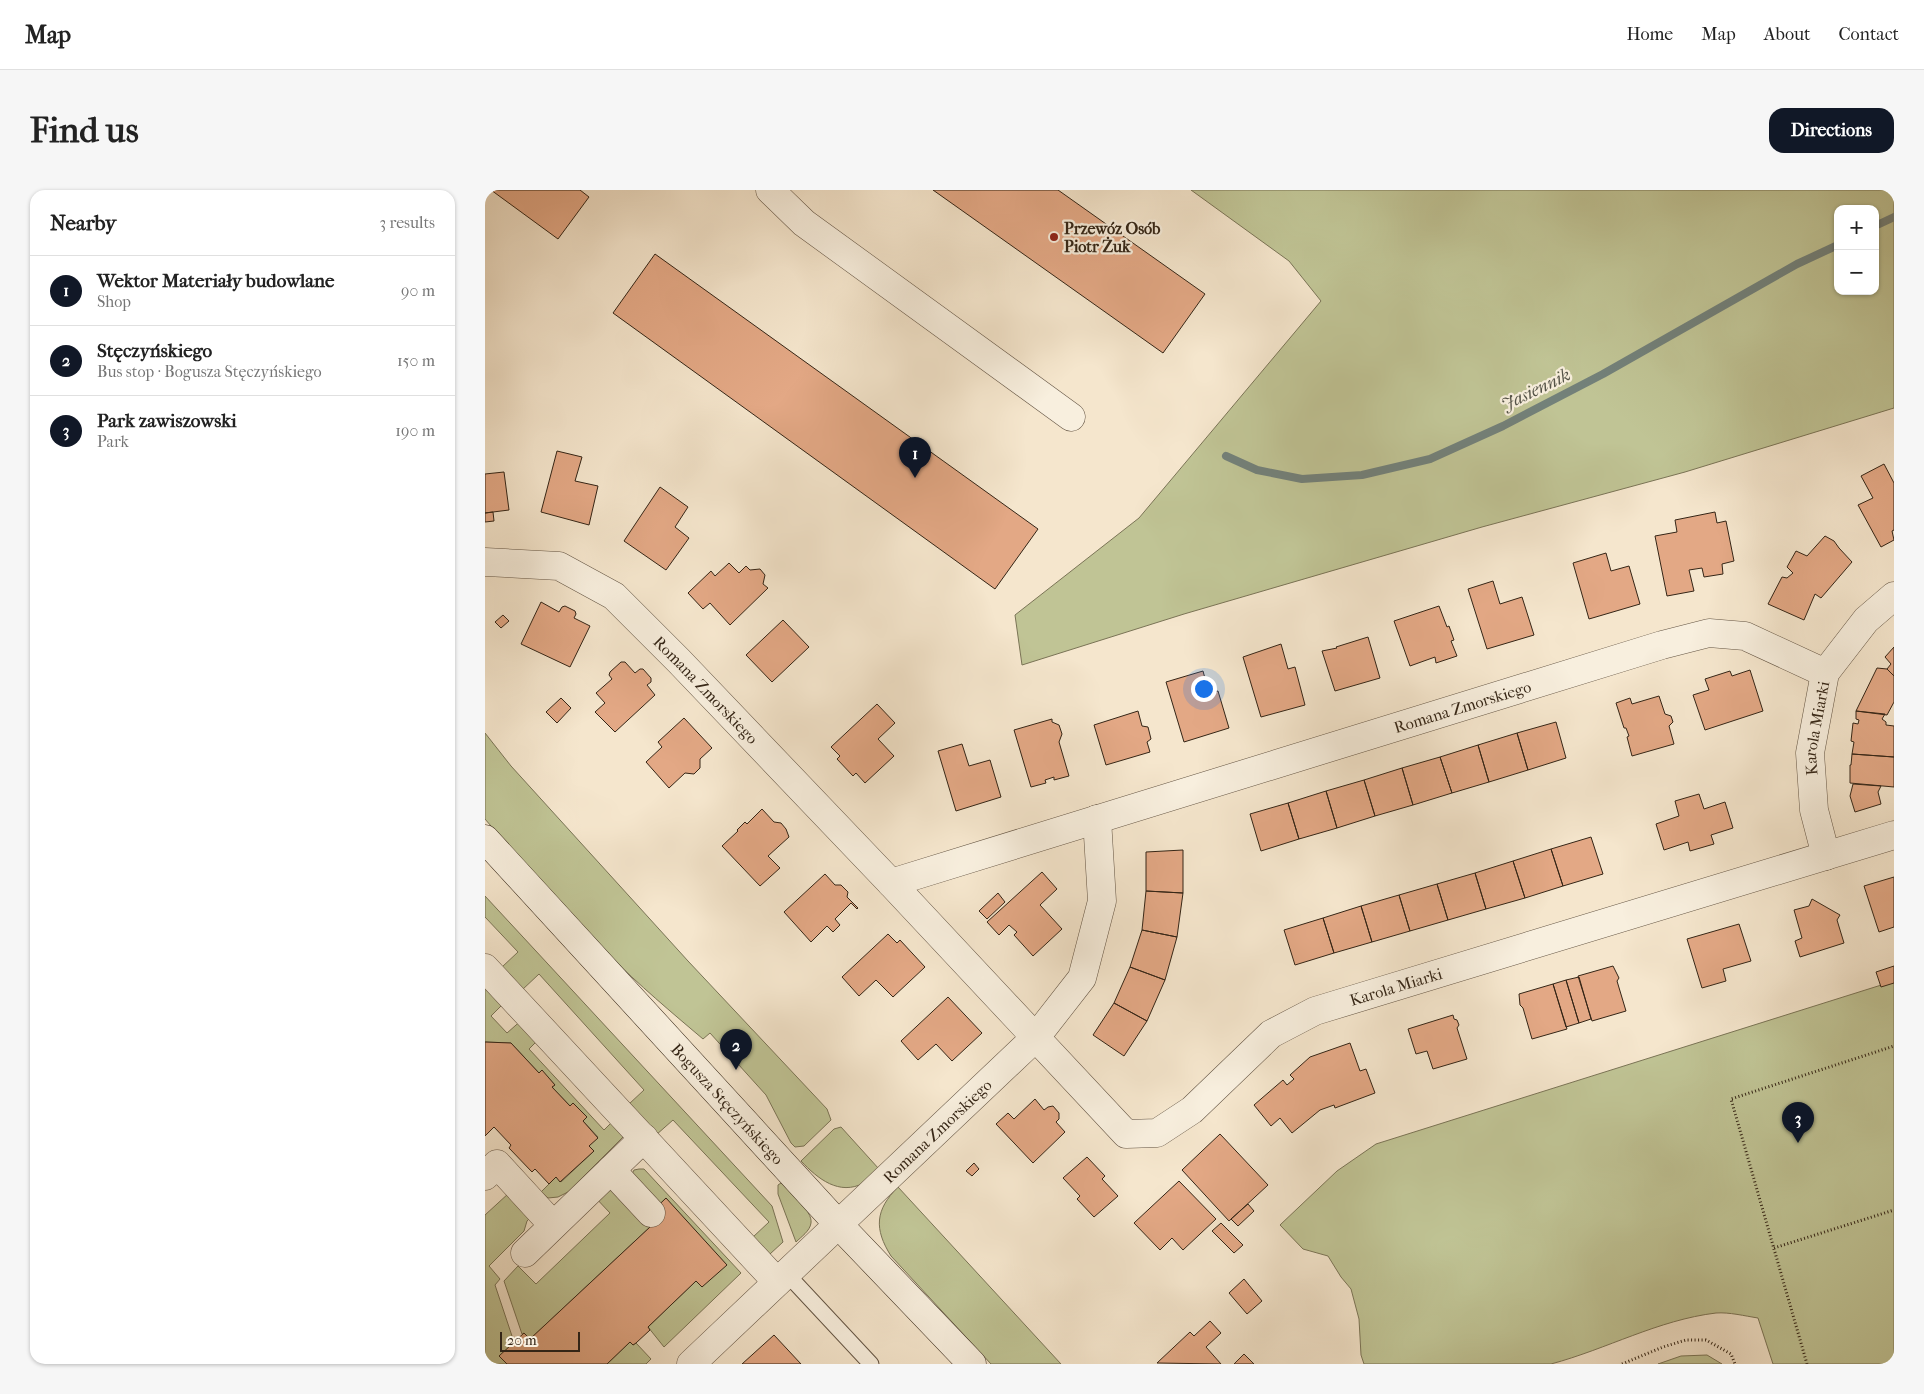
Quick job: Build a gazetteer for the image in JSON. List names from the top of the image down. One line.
{"streets":{"street":["Romana Zmorskiego","Karola Miarki","Bogusza Stęczyńskiego"]},"crossings":[["Romana Zmorskiego","Karola Miarki"],["Romana Zmorskiego","Bogusza Stęczyńskiego"]],"water":["Jasiennik"],"places":["Przewóz Osób Piotr Żuk"],"scale_bar":"20 m","page":{"header":"Map","nav":["Home","Map","About","Contact"],"buttons":"Directions","title":"Find us","heading":["Nearby","3 results"],"map_buttons":["+","−"],"list":[{"mark":"1","name":"Wektor Materiały budowlane","note":"Shop","value":"90 m"},{"mark":"2","name":"Stęczyńskiego","note":"Bus stop · Bogusza Stęczyńskiego","value":"150 m"},{"mark":"3","name":"Park zawiszowski","note":"Park","value":"190 m"}],"pins":["1","2","3"],"scale":"20 m"}}
